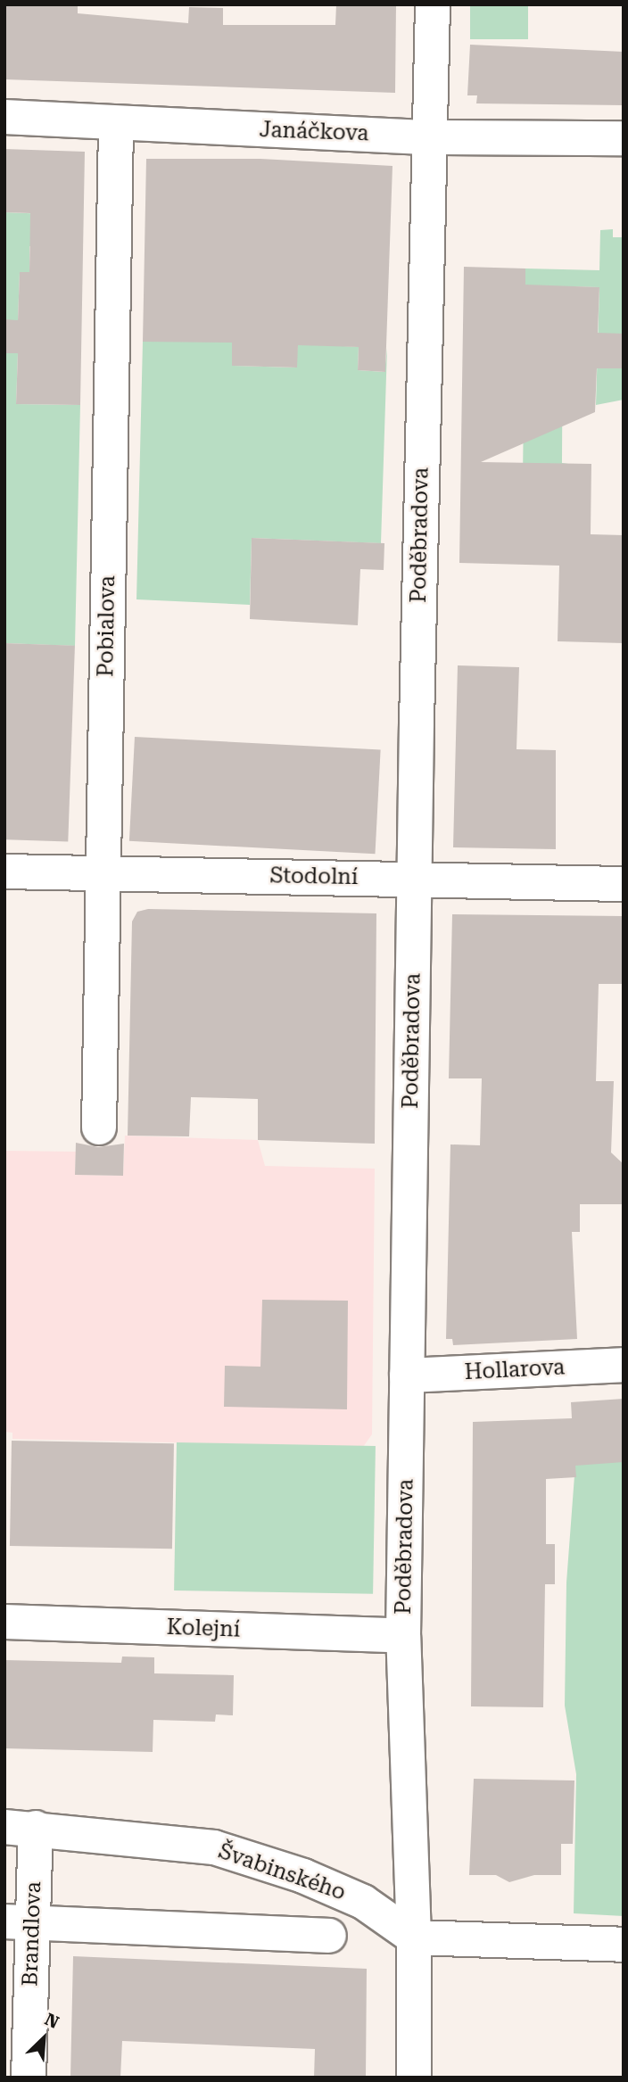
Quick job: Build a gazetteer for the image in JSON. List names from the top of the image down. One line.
{"streets":{"street":["Janáčkova","Poděbradova","Pobialova","Stodolní","Hollarova","Kolejní","Švabinského","Brandlova"]},"crossings":[["Janáčkova","Poděbradova"],["Janáčkova","Pobialova"],["Poděbradova","Stodolní"],["Poděbradova","Hollarova"],["Poděbradova","Kolejní"],["Poděbradova","Švabinského"],["Pobialova","Stodolní"],["Švabinského","Brandlova"]],"north":"top right"}
